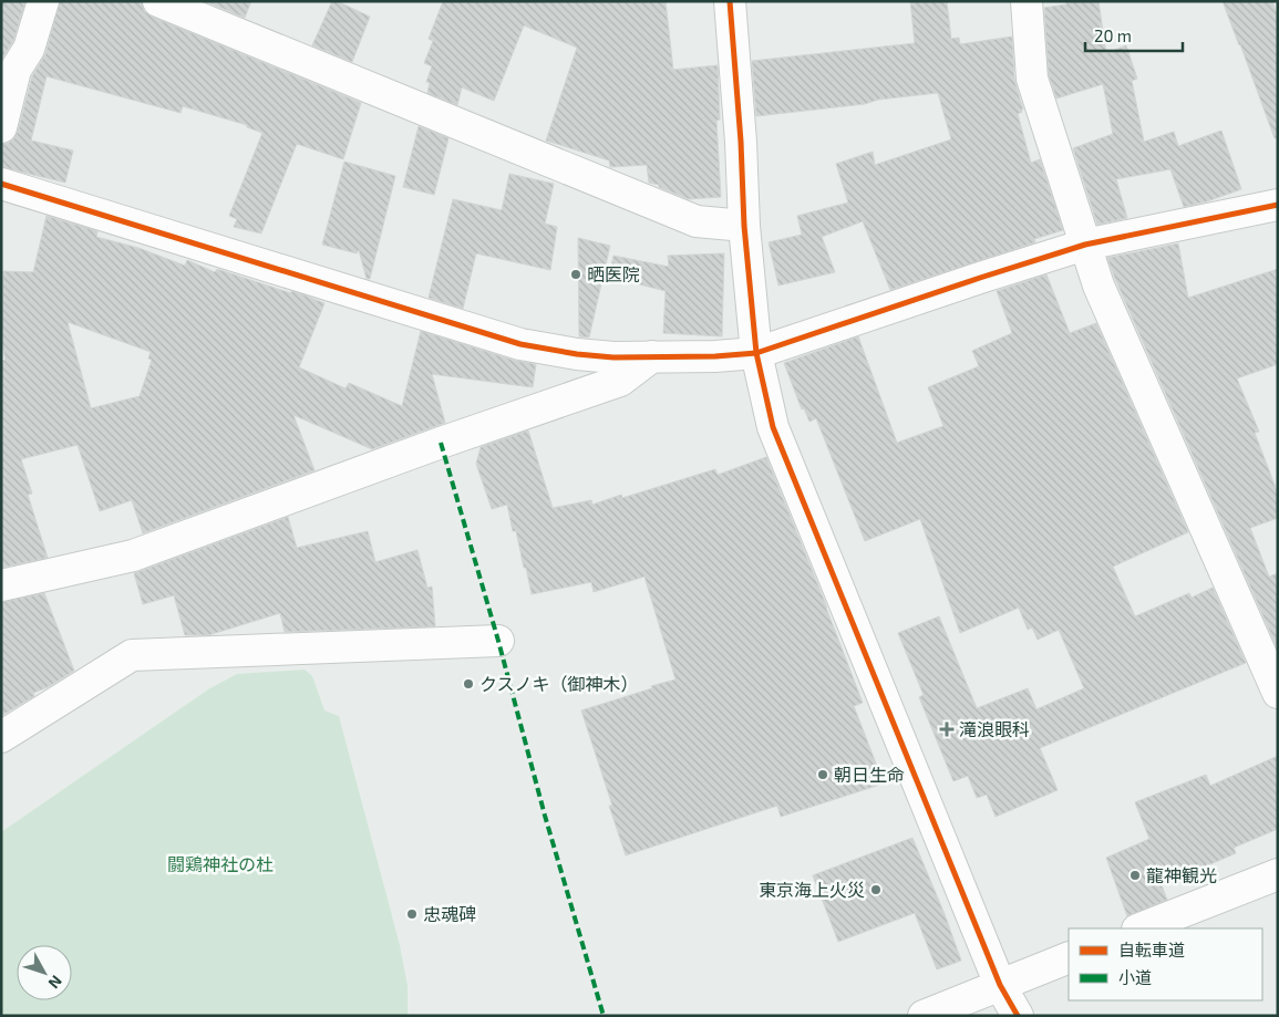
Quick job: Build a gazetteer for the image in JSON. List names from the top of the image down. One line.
{"parks":["闘鶏神社の杜"],"places":{"other":["晒医院","クスノキ（御神木）","朝日生命","龍神観光","東京海上火災","忠魂碑"],"health":["滝浪眼科"]},"legend":["自転車道","小道"],"scale_bar":"20 m","north":"bottom right"}
